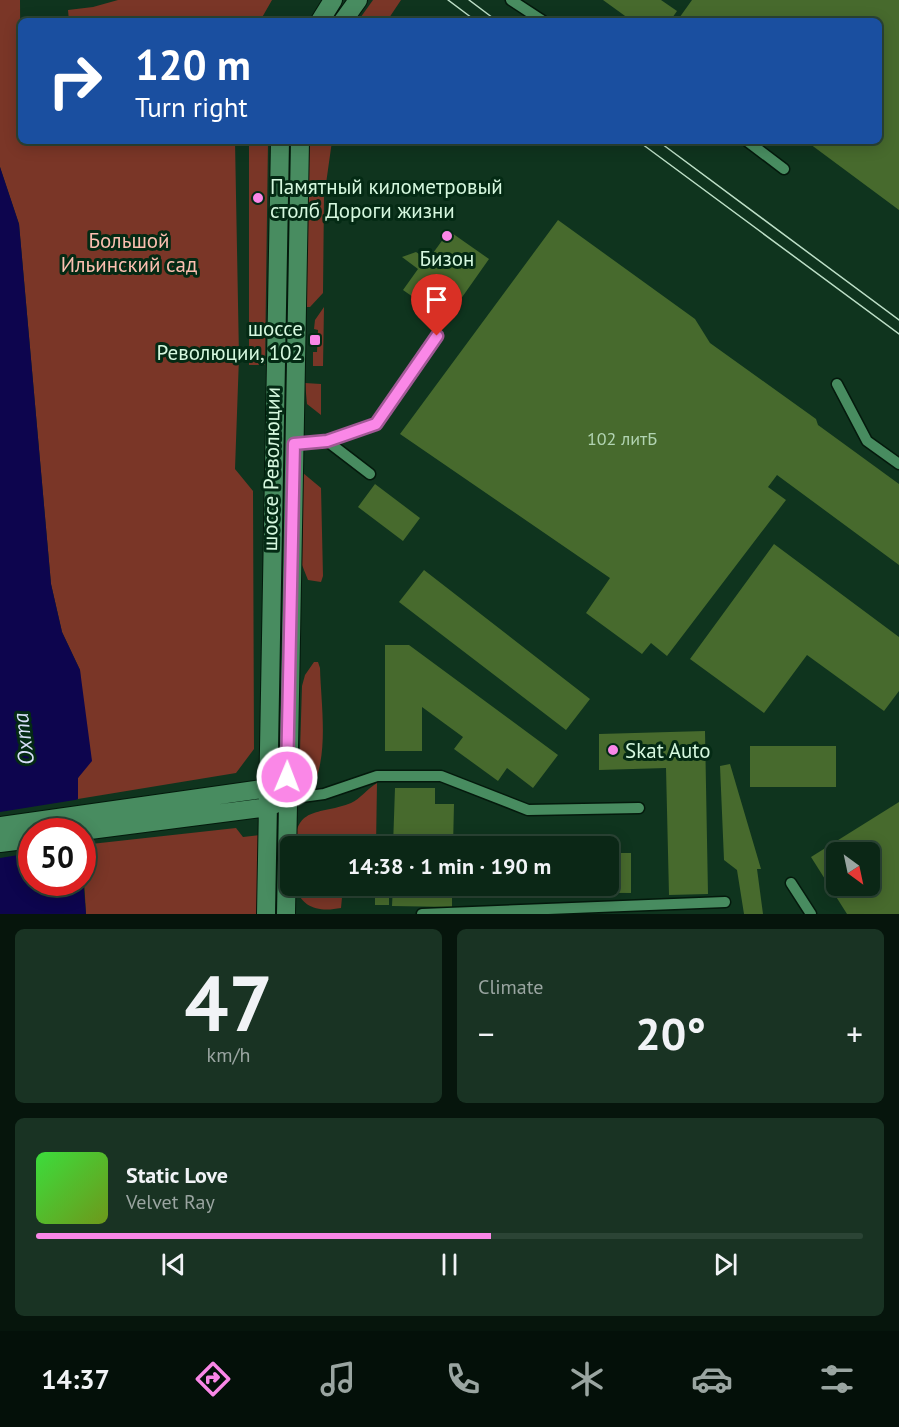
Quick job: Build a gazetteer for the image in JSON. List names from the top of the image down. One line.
{"streets":{"main road":["шоссе Революции"]},"water":["Охта"],"parks":["Большой Ильинский сад"],"places":{"other":["Памятный километровый столб Дороги жизни","Бизон","Skat Auto"],"transit":["шоссе Революции, 102"]},"house_numbers":["102 литБ"],"north":"bottom right","page":{"turn":["120 m","Turn right"],"limit":"50","trip":"14:38 · 1 min · 190 m","tile":[["47","km/h"],"Climate"],"heat":["−","20°","+"],"song":["Static Love","Velvet Ray"],"tabs":"14:37"}}
